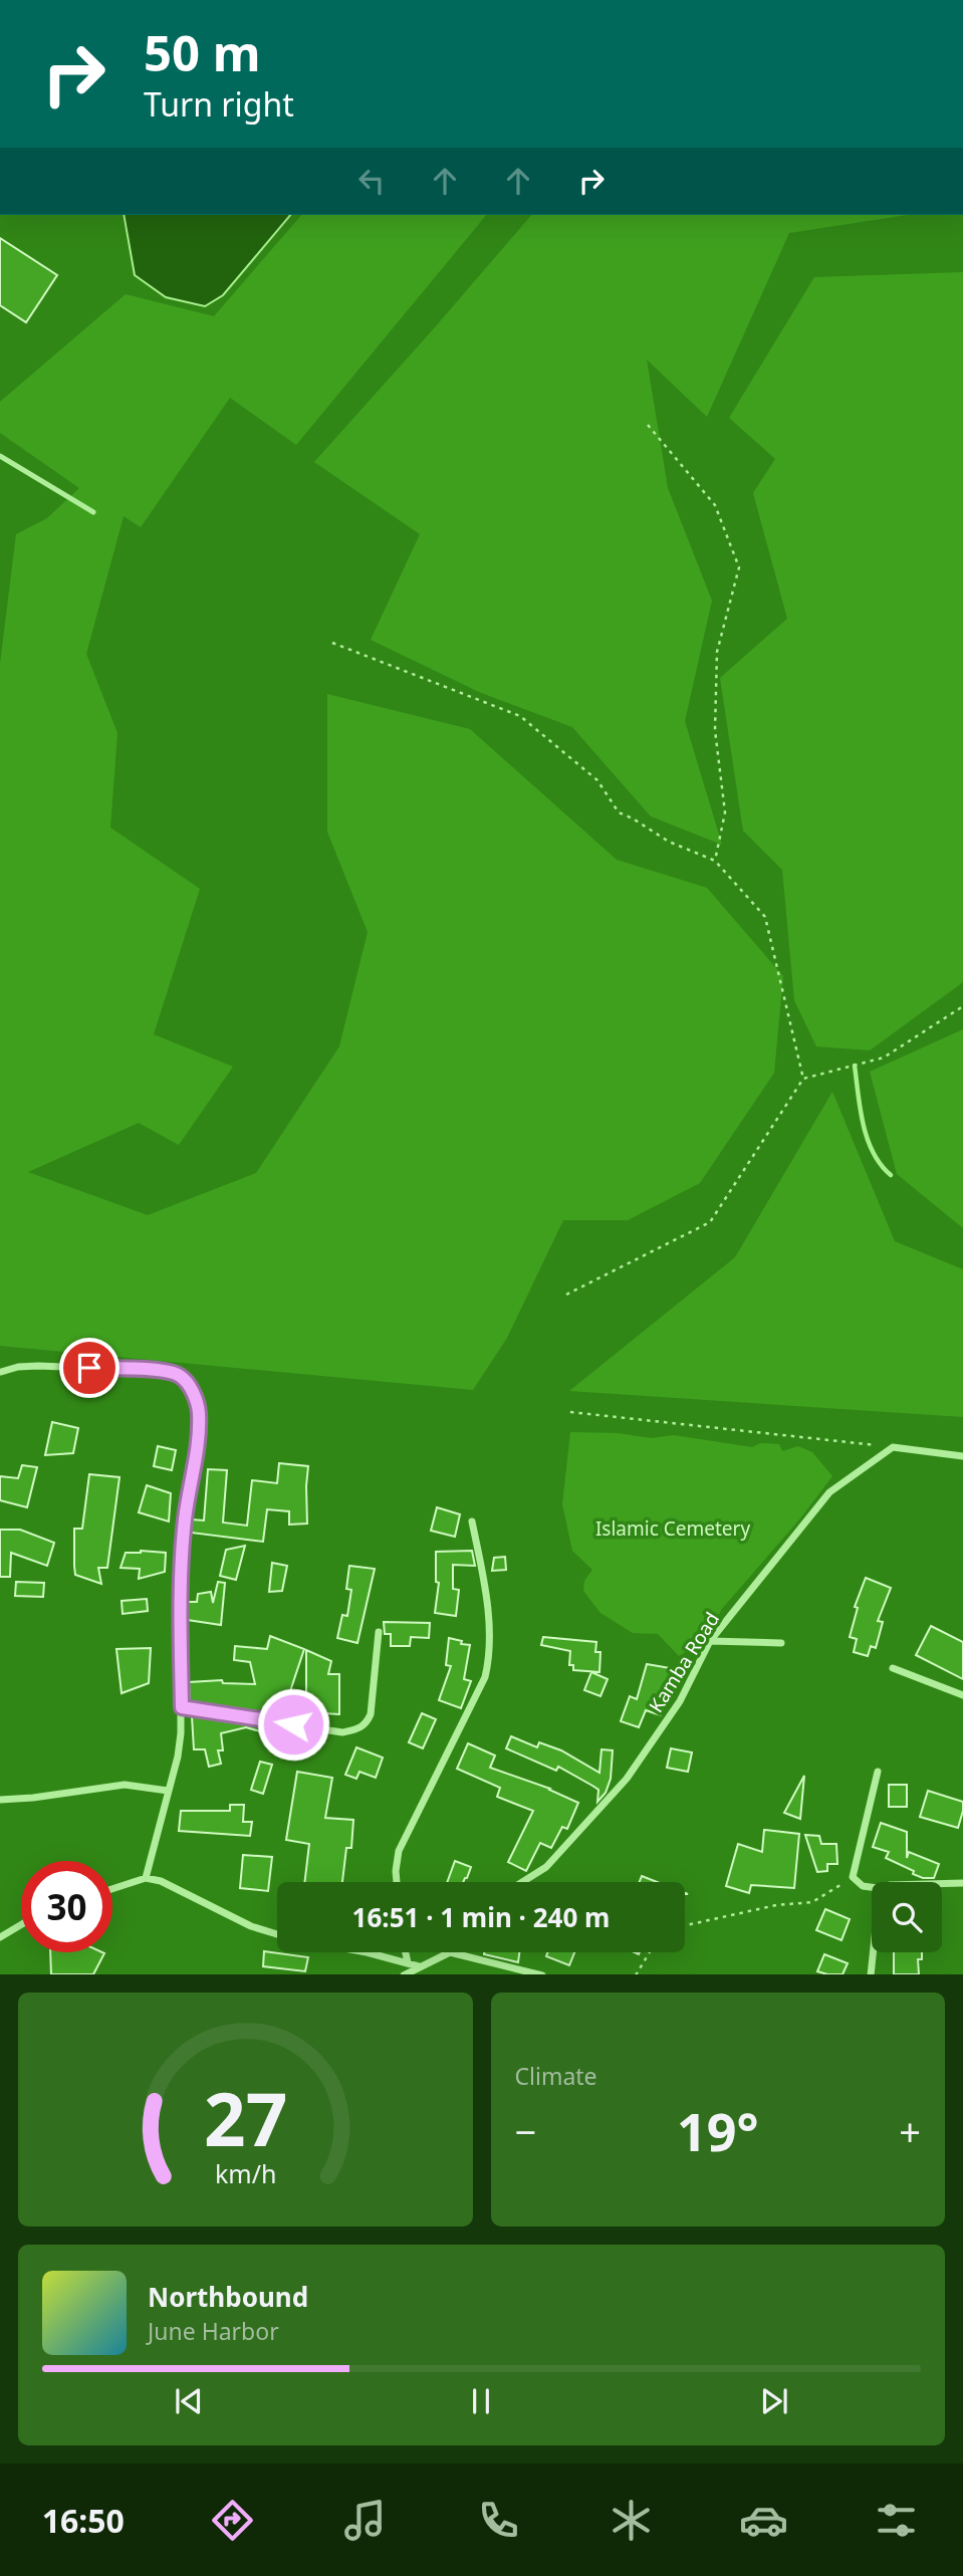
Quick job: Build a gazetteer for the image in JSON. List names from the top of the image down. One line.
{"streets":{"street":["Kamba Road"]},"parks":["Islamic Cemetery"],"page":{"turn":["50 m","Turn right"],"limit":"30","trip":"16:51 · 1 min · 240 m","tile":"Climate","heat":["−","19°","+"],"song":["Northbound","June Harbor"],"tabs":"16:50","gauge":["27","km/h"]}}
